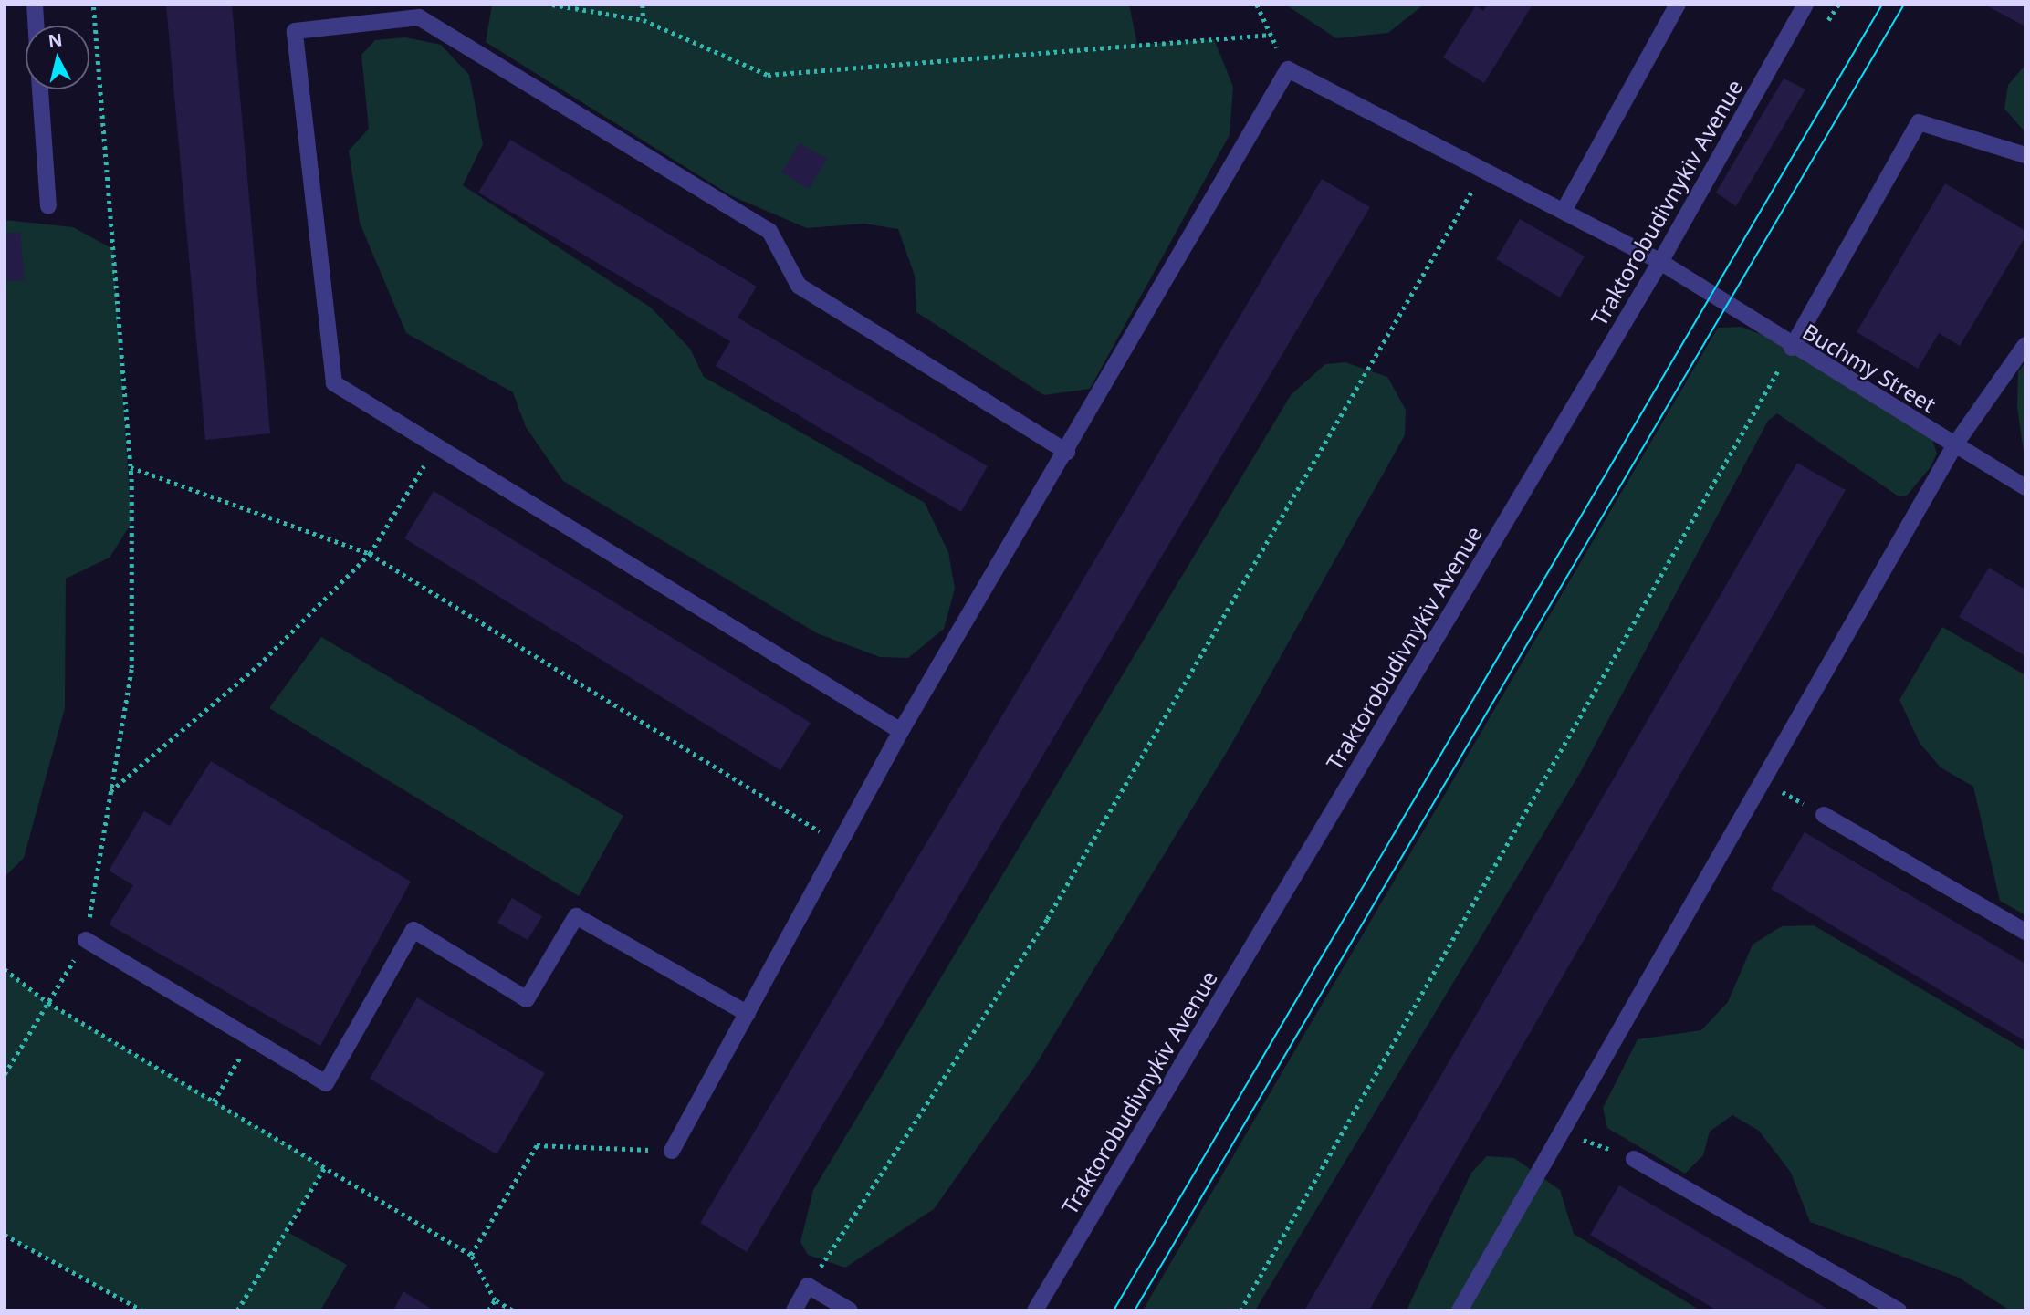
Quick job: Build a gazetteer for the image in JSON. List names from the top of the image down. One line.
{"streets":{"street":["Traktorobudivnykiv Avenue","Buchmy Street"]},"crossings":[["Traktorobudivnykiv Avenue","Buchmy Street"]],"north":"top"}
